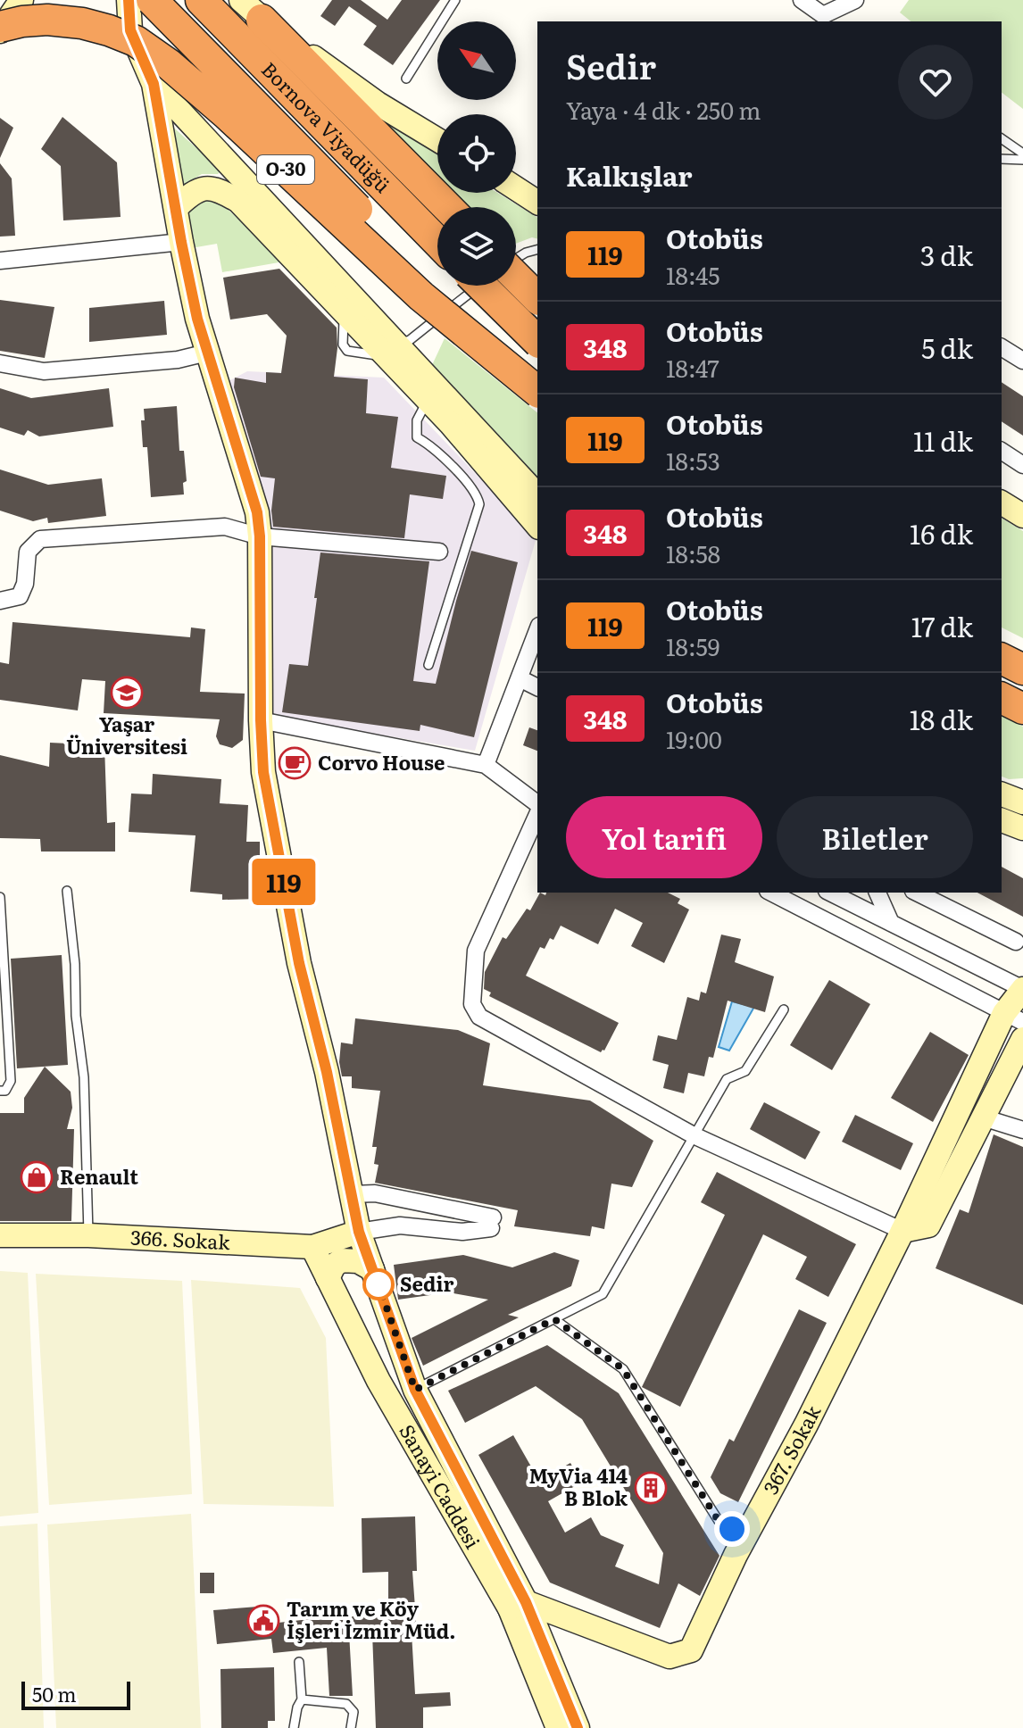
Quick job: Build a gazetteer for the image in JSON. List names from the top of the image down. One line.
{"streets":{"highway":["Bornova Viyadüğü","O-30"],"street":["366. Sokak","367. Sokak","Sanayi Caddesi"]},"crossings":[["366. Sokak","Sanayi Caddesi"],["367. Sokak","Sanayi Caddesi"]],"places":{"school or university":["Yaşar Üniversitesi"],"cafe":["Corvo House"],"shop":["Renault"],"other":["Sedir"],"building":["MyVia 414 B Blok"],"public building":["Tarım ve Köy İşleri İzmir Müd."]},"lines":["bus line 119"],"scale_bar":"50 m","north":"top left","page":{"on_map":"119","heading":[["Sedir","Yaya · 4 dk · 250 m"],"Kalkışlar"],"list":[{"mark":"119","name":"Otobüs","note":"18:45","value":"3 dk"},{"mark":"348","name":"Otobüs","note":"18:47","value":"5 dk"},{"mark":"119","name":"Otobüs","note":"18:53","value":"11 dk"},{"mark":"348","name":"Otobüs","note":"18:58","value":"16 dk"},{"mark":"119","name":"Otobüs","note":"18:59","value":"17 dk"},{"mark":"348","name":"Otobüs","note":"19:00","value":"18 dk"}],"buttons":["Yol tarifi","Biletler"],"scale":"50 m"}}
